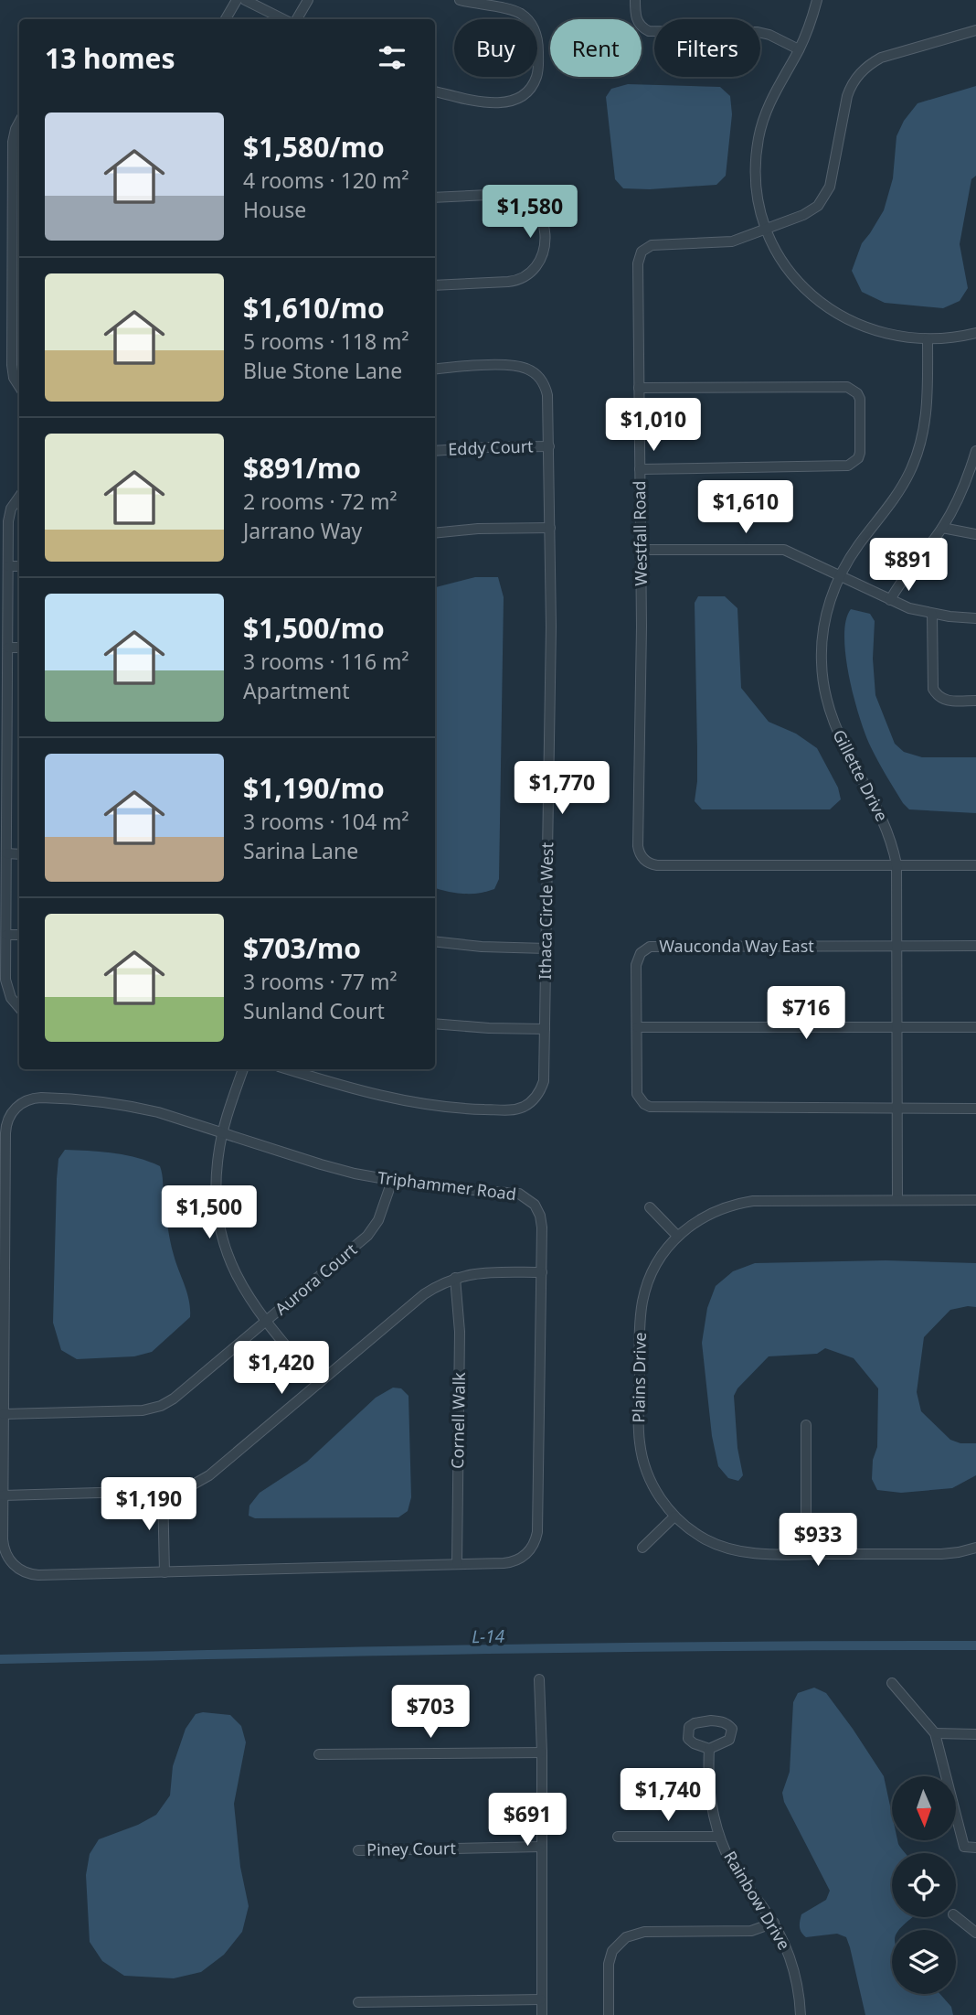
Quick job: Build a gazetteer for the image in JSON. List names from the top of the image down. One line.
{"streets":{"street":["Eddy Court","Westfall Road","Gillette Drive","Ithaca Circle West","Wauconda Way East","Triphammer Road","Aurora Court","Plains Drive","Cornell Walk","Piney Court","Rainbow Drive"]},"crossings":[["Eddy Court","Ithaca Circle West"],["Westfall Road","Gillette Drive"],["Gillette Drive","Wauconda Way East"],["Gillette Drive","Plains Drive"],["Triphammer Road","Aurora Court"],["Triphammer Road","Cornell Walk"]],"water":["L-14"],"north":"bottom","page":{"chip":["Buy","Rent","Filters"],"heading":"13 homes","list":[{"name":"$1,580/mo","note":"4 rooms · 120 m² · House"},{"name":"$1,610/mo","note":"5 rooms · 118 m² · Blue Stone Lane"},{"name":"$891/mo","note":"2 rooms · 72 m² · Jarrano Way"},{"name":"$1,500/mo","note":"3 rooms · 116 m² · Apartment"},{"name":"$1,190/mo","note":"3 rooms · 104 m² · Sarina Lane"},{"name":"$703/mo","note":"3 rooms · 77 m² · Sunland Court"}],"price":["$1,580","$1,010","$1,610","$891","$1,770","$716","$1,500","$1,420","$1,190","$933","$703","$1,740","$691"]}}
